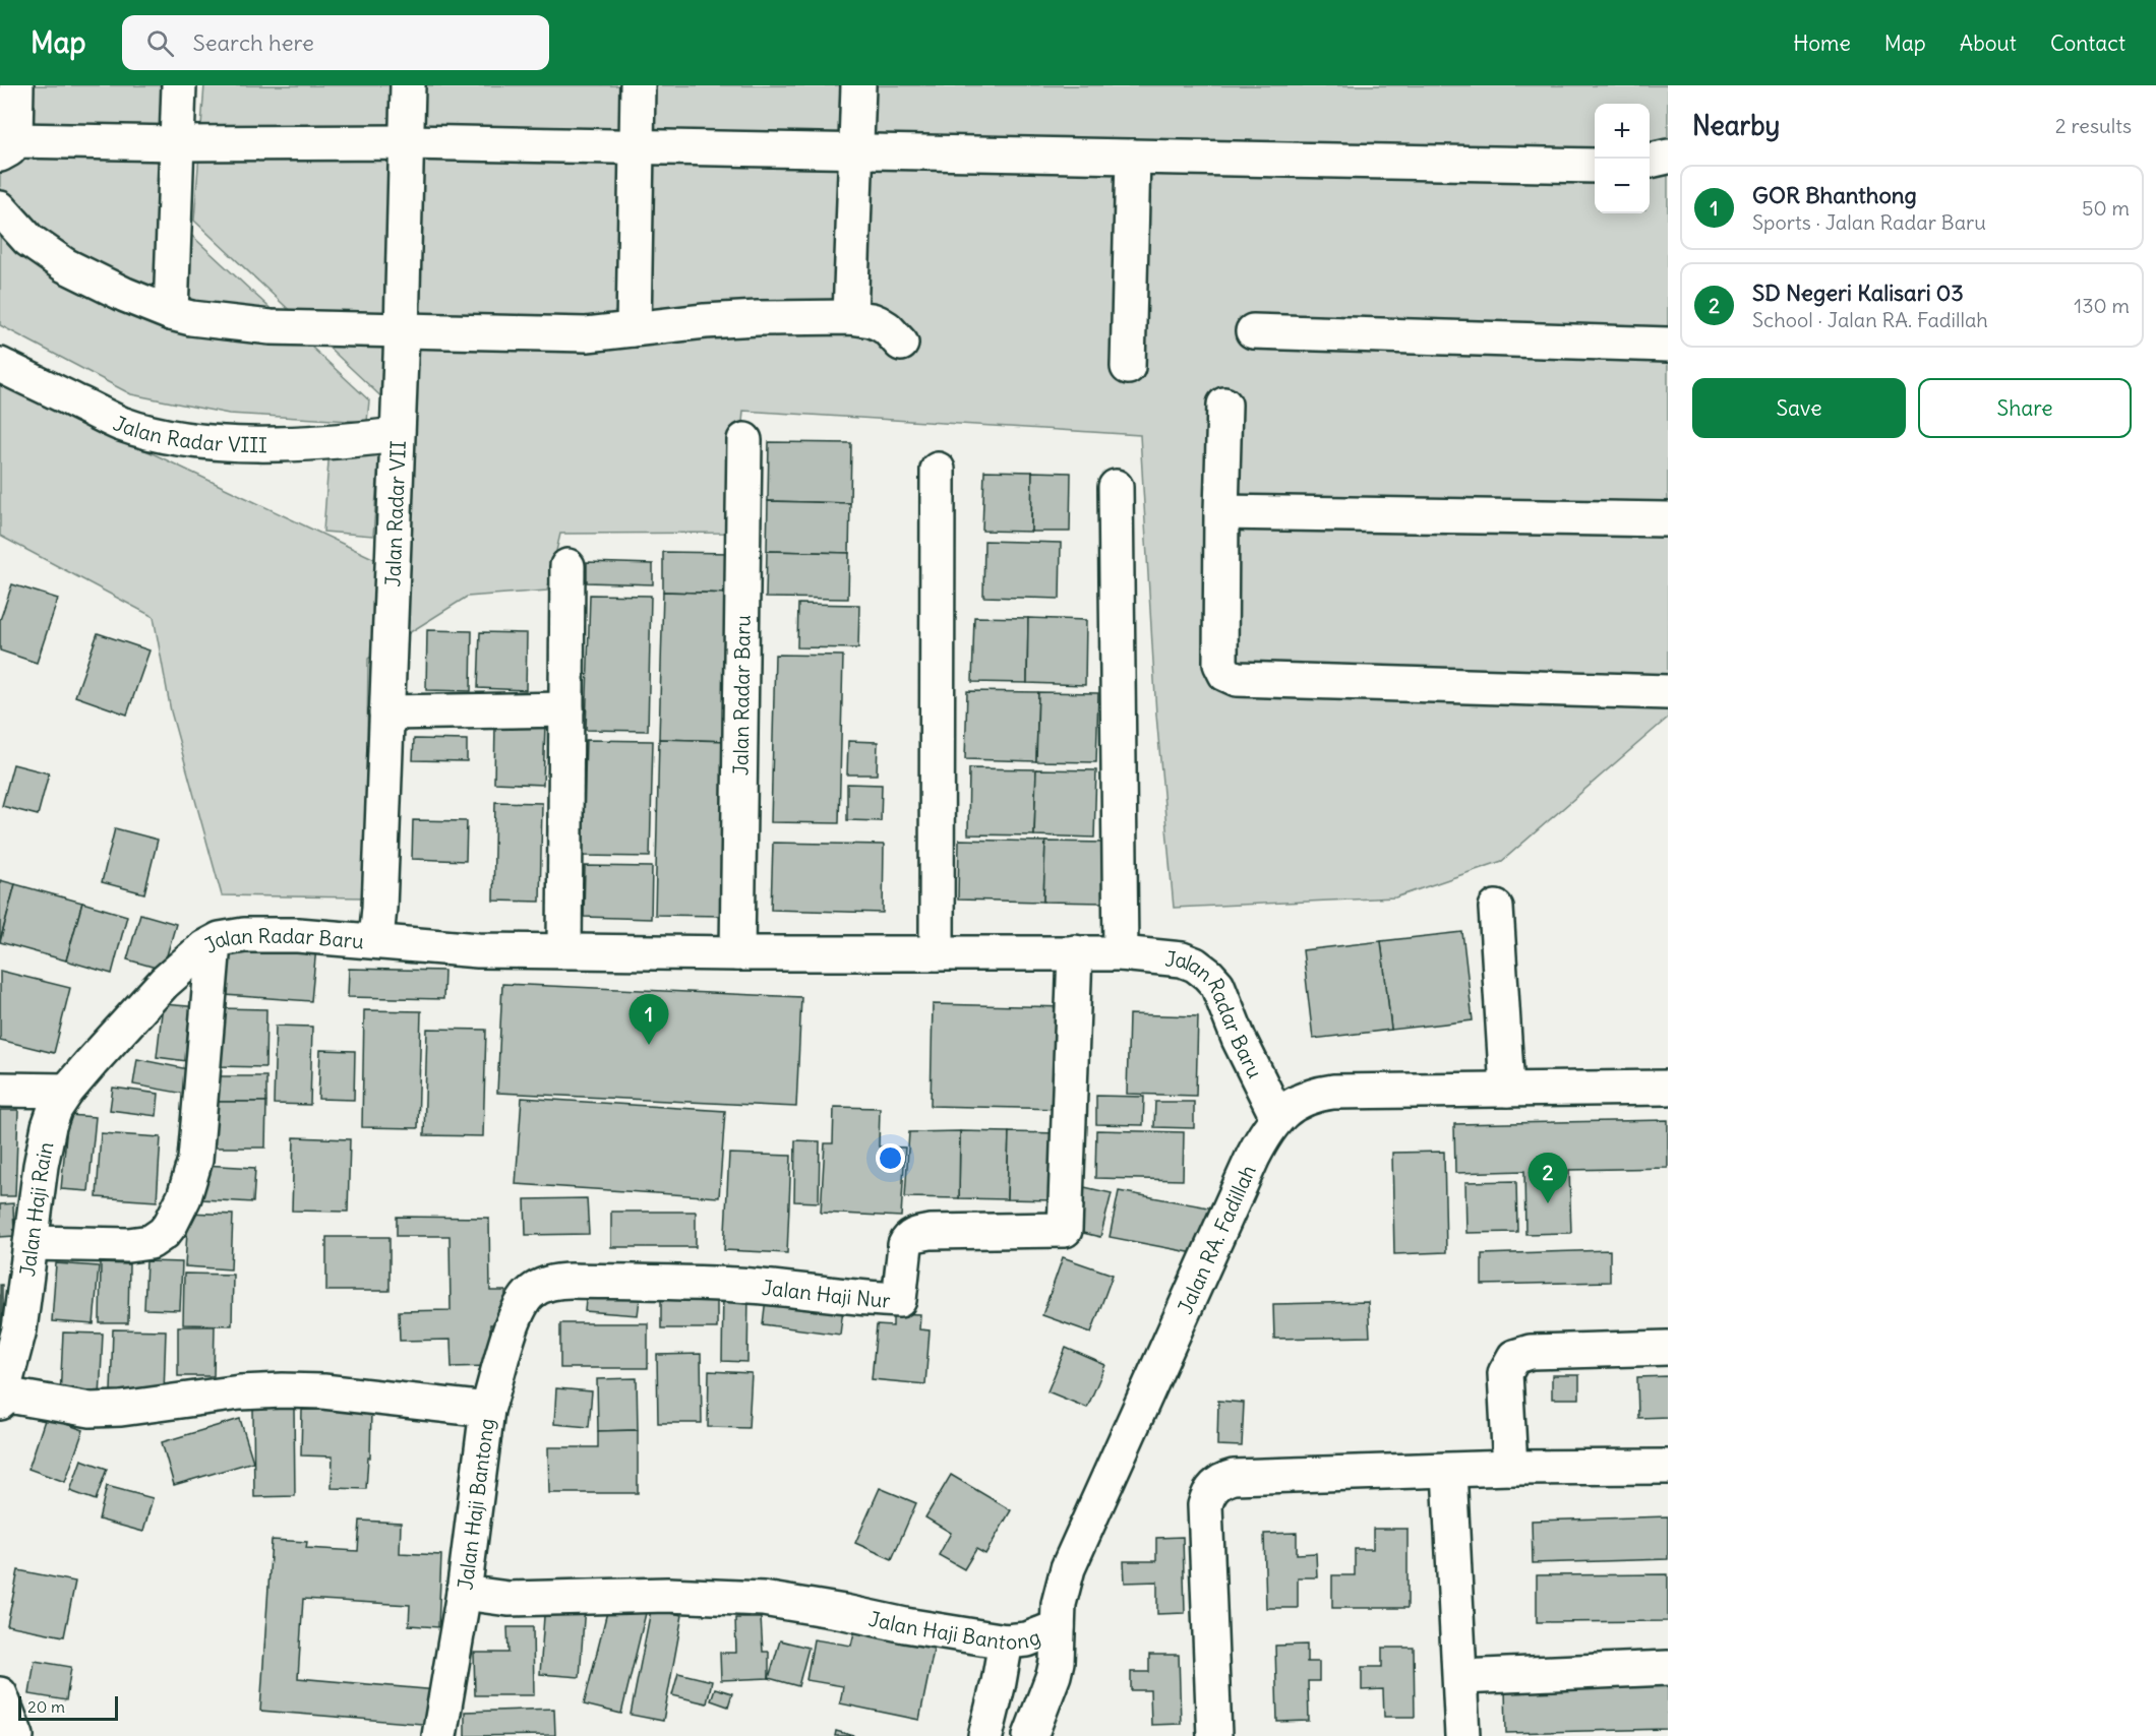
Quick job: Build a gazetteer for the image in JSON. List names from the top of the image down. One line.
{"streets":{"street":["Jalan Radar VIII","Jalan Radar VII","Jalan Radar Baru","Jalan Haji Rain","Jalan RA. Fadillah","Jalan Haji Nur","Jalan Haji Bantong"]},"crossings":[["Jalan Radar VIII","Jalan Radar VII"],["Jalan Radar VII","Jalan Radar Baru"],["Jalan Radar Baru","Jalan Haji Rain"],["Jalan Radar Baru","Jalan RA. Fadillah"],["Jalan Radar Baru","Jalan Haji Nur"],["Jalan Haji Rain","Jalan Haji Bantong"],["Jalan RA. Fadillah","Jalan Haji Bantong"],["Jalan Haji Nur","Jalan Haji Bantong"]],"scale_bar":"20 m","page":{"header":"Map","search":"Search here","nav":["Home","Map","About","Contact"],"heading":["Nearby","2 results"],"map_buttons":["+","−"],"list":[{"mark":"1","name":"GOR Bhanthong","note":"Sports · Jalan Radar Baru","value":"50 m"},{"mark":"2","name":"SD Negeri Kalisari 03","note":"School · Jalan RA. Fadillah","value":"130 m"}],"buttons":["Save","Share"],"pins":["1","2"],"scale":"20 m"}}
